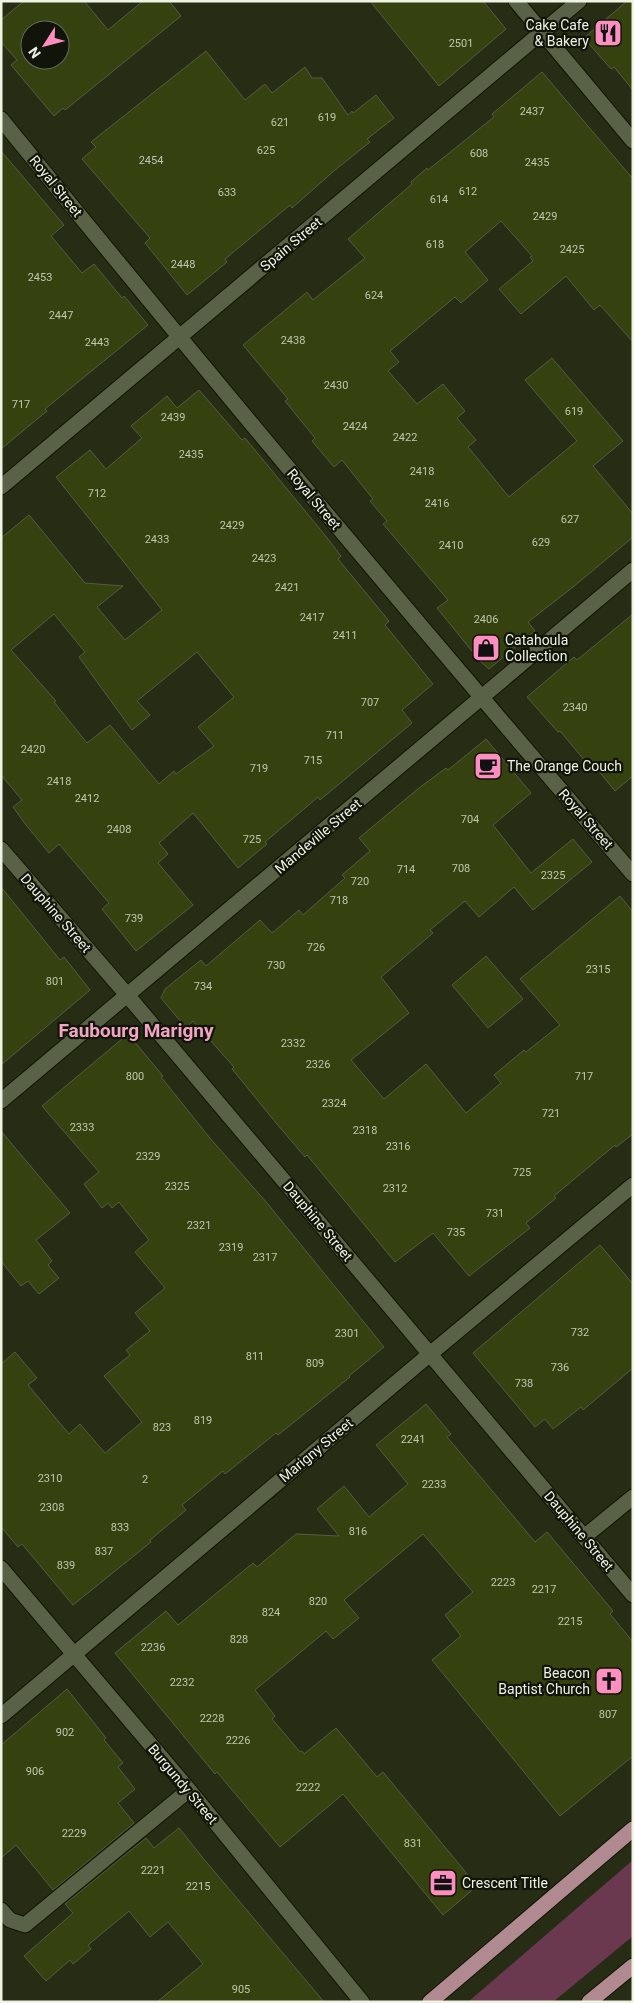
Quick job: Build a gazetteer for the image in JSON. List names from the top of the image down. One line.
{"streets":{"street":["Royal Street","Spain Street","Mandeville Street","Dauphine Street","Marigny Street","Burgundy Street"]},"crossings":[["Royal Street","Spain Street"],["Royal Street","Mandeville Street"],["Mandeville Street","Dauphine Street"],["Dauphine Street","Marigny Street"],["Marigny Street","Burgundy Street"]],"districts":["Faubourg Marigny"],"places":{"restaurant":["Cake Cafe & Bakery"],"shop":["Catahoula Collection"],"cafe":["The Orange Couch"],"church":["Beacon Baptist Church"],"office":["Crescent Title"]},"house_numbers":["2501","2437","619","621","625","608","2454","2435","612","633","614","2429","618","2425","2448","2453","624","2447","2438","2443","2430","717","619","2439","2424","2422","2435","2418","712","2416","627","2429","2433","629","2410","2423","2421","2417","2406","2411","707","2340","711","2420","715","719","2418","2412","704","2408","725","708","714","2325","720","718","739","726","730","2315","801","734","2332","2326","800","717","2324","721","2333","2318","2316","2329","725","2325","2312","731","2321","735","2319","2317","732","2301","811","809","736","738","819","823","2241","2310","2","2233","2308","833","816","837","839","2223","2217","820","824","2215","828","2236","2232","807","2228","902","2226","906","2222","2229","831","2221","2215","905"],"north":"bottom left"}
